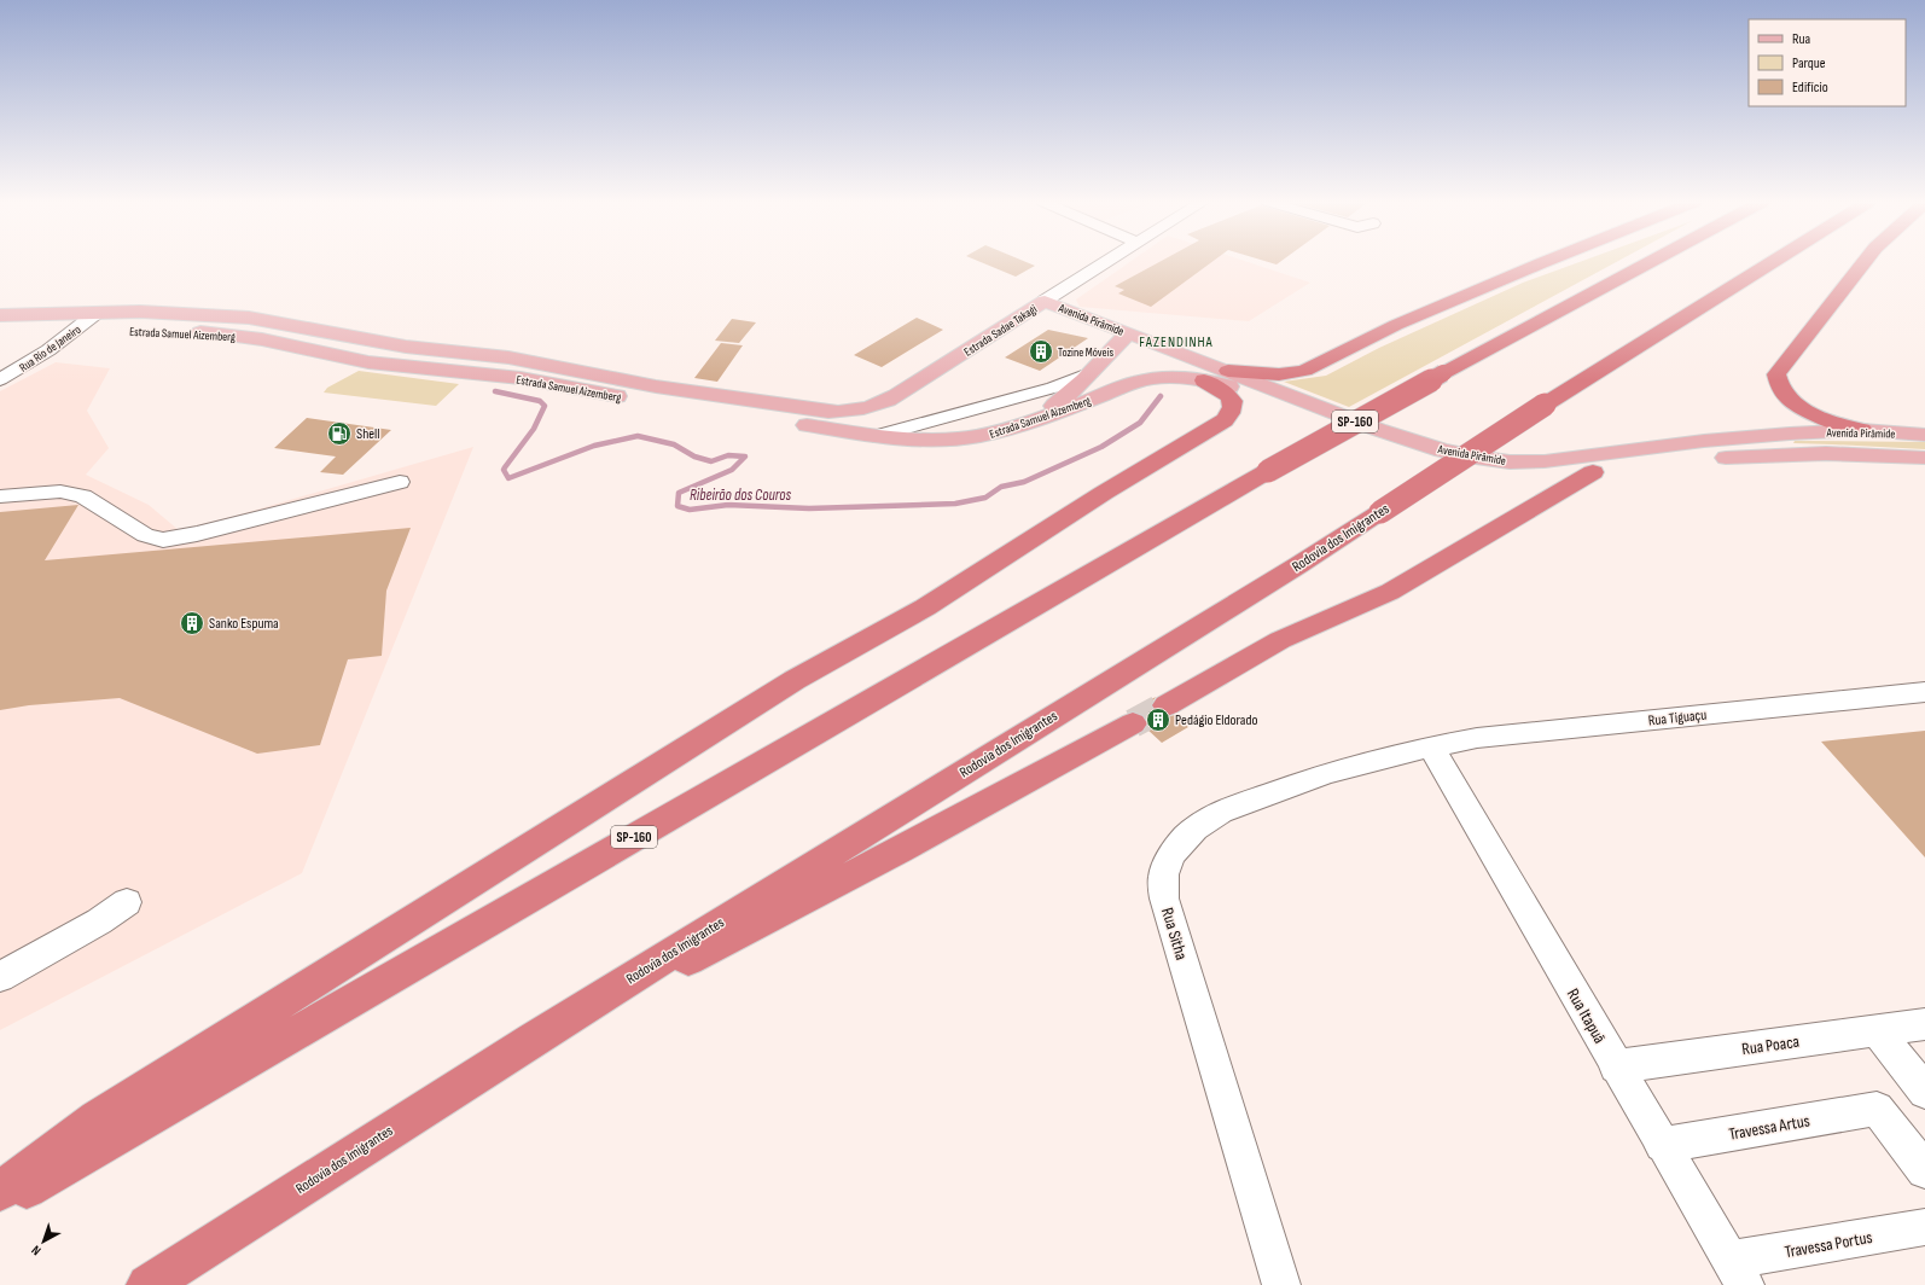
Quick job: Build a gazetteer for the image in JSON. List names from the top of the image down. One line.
{"streets":{"highway":["SP-160","Rodovia dos Imigrantes"],"main road":["Avenida Pirâmide","Estrada Sadae Takagi","Estrada Samuel Aizemberg"],"street":["Rua Rio de Janeiro","Rua Tiguaçu","Rua Sitha","Rua Itapuã","Rua Poaca","Travessa Artus","Travessa Portus"]},"crossings":[["Avenida Pirâmide","Estrada Sadae Takagi"],["Avenida Pirâmide","Estrada Samuel Aizemberg"],["Estrada Sadae Takagi","Estrada Samuel Aizemberg"],["Estrada Samuel Aizemberg","Rua Rio de Janeiro"],["Rua Tiguaçu","Rua Sitha"],["Rua Tiguaçu","Rua Itapuã"],["Rua Sitha","Rua Itapuã"],["Rua Itapuã","Rua Poaca"],["Rua Itapuã","Travessa Artus"],["Rua Itapuã","Travessa Portus"]],"districts":["FAZENDINHA"],"water":["Ribeirão dos Couros"],"places":{"building":["Tozine Móveis","Sanko Espuma","Pedágio Eldorado"],"fuel station":["Shell"]},"legend":["Rua","Parque","Edifício"],"north":"bottom left"}
